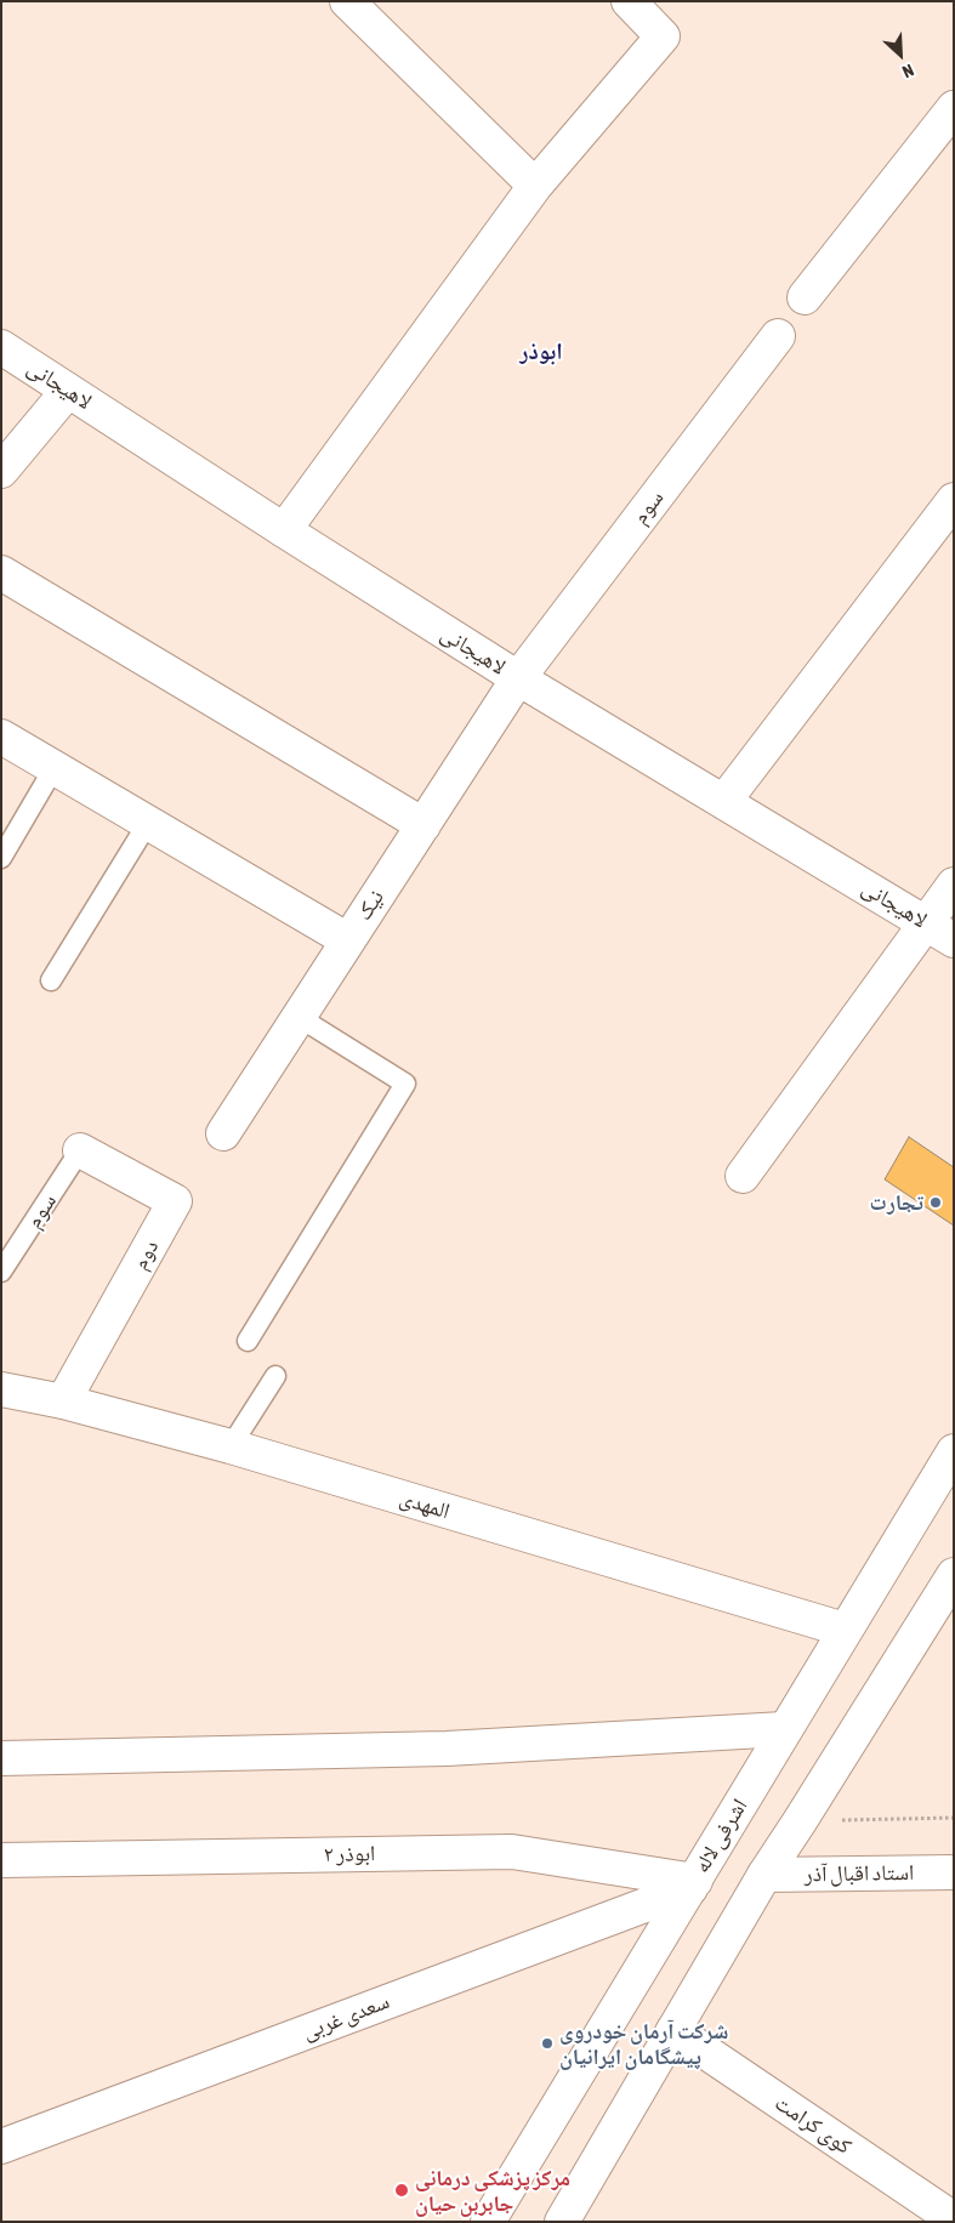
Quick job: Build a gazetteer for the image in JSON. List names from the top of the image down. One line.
{"streets":{"street":["لاهیجانی","سوم","نیک","دوم","المهدی","اشرفی لاله","ابوذر ۲","استاد اقبال آذر","سعدی غربی","کوی کرامت"]},"crossings":[["لاهیجانی","سوم"],["لاهیجانی","نیک"],["سوم","نیک"],["سوم","دوم"],["دوم","المهدی"],["المهدی","اشرفی لاله"],["اشرفی لاله","ابوذر ۲"],["اشرفی لاله","سعدی غربی"],["ابوذر ۲","سعدی غربی"]],"districts":["ابوذر"],"places":["تجارت","شرکت آرمان خودروی پیشگامان ایرانیان","مرکز پزشکی درمانی جابربن حیان"],"north":"bottom right"}
